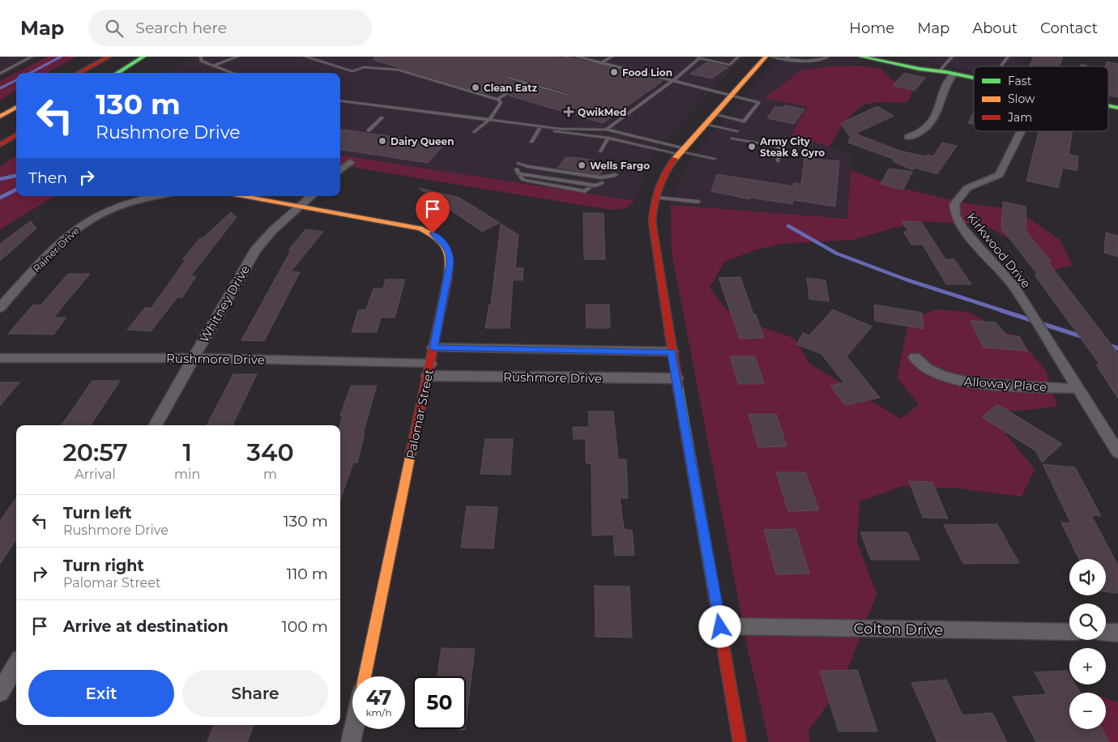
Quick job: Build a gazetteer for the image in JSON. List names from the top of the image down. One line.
{"streets":{"main road":["Palomar Street"],"street":["Rainer Drive","Kirkwood Drive","Whitney Drive","Rushmore Drive","Alloway Place","Colton Drive"]},"crossings":[["Kirkwood Drive","Alloway Place"],["Whitney Drive","Rushmore Drive"],["Whitney Drive","Palomar Street"],["Rushmore Drive","Palomar Street"]],"places":{"other":["Food Lion","Clean Eatz","Dairy Queen","Army City Steak & Gyro","Wells Fargo"],"health":["QwikMed"]},"legend":["Fast","Slow","Jam"],"page":{"header":"Map","search":"Search here","nav":["Home","Map","About","Contact"],"turn":["130 m","Rushmore Drive"],"then":"Then","eta":["20:57","Arrival","1","min","340","m"],"list":[{"name":"Turn left","note":"Rushmore Drive","value":"130 m"},{"name":"Turn right","note":"Palomar Street","value":"110 m"},{"name":"Arrive at destination","value":"100 m"}],"map_buttons":["+","−"],"buttons":["Exit","Share"],"speed":"47 km/h","limit":"50"}}
